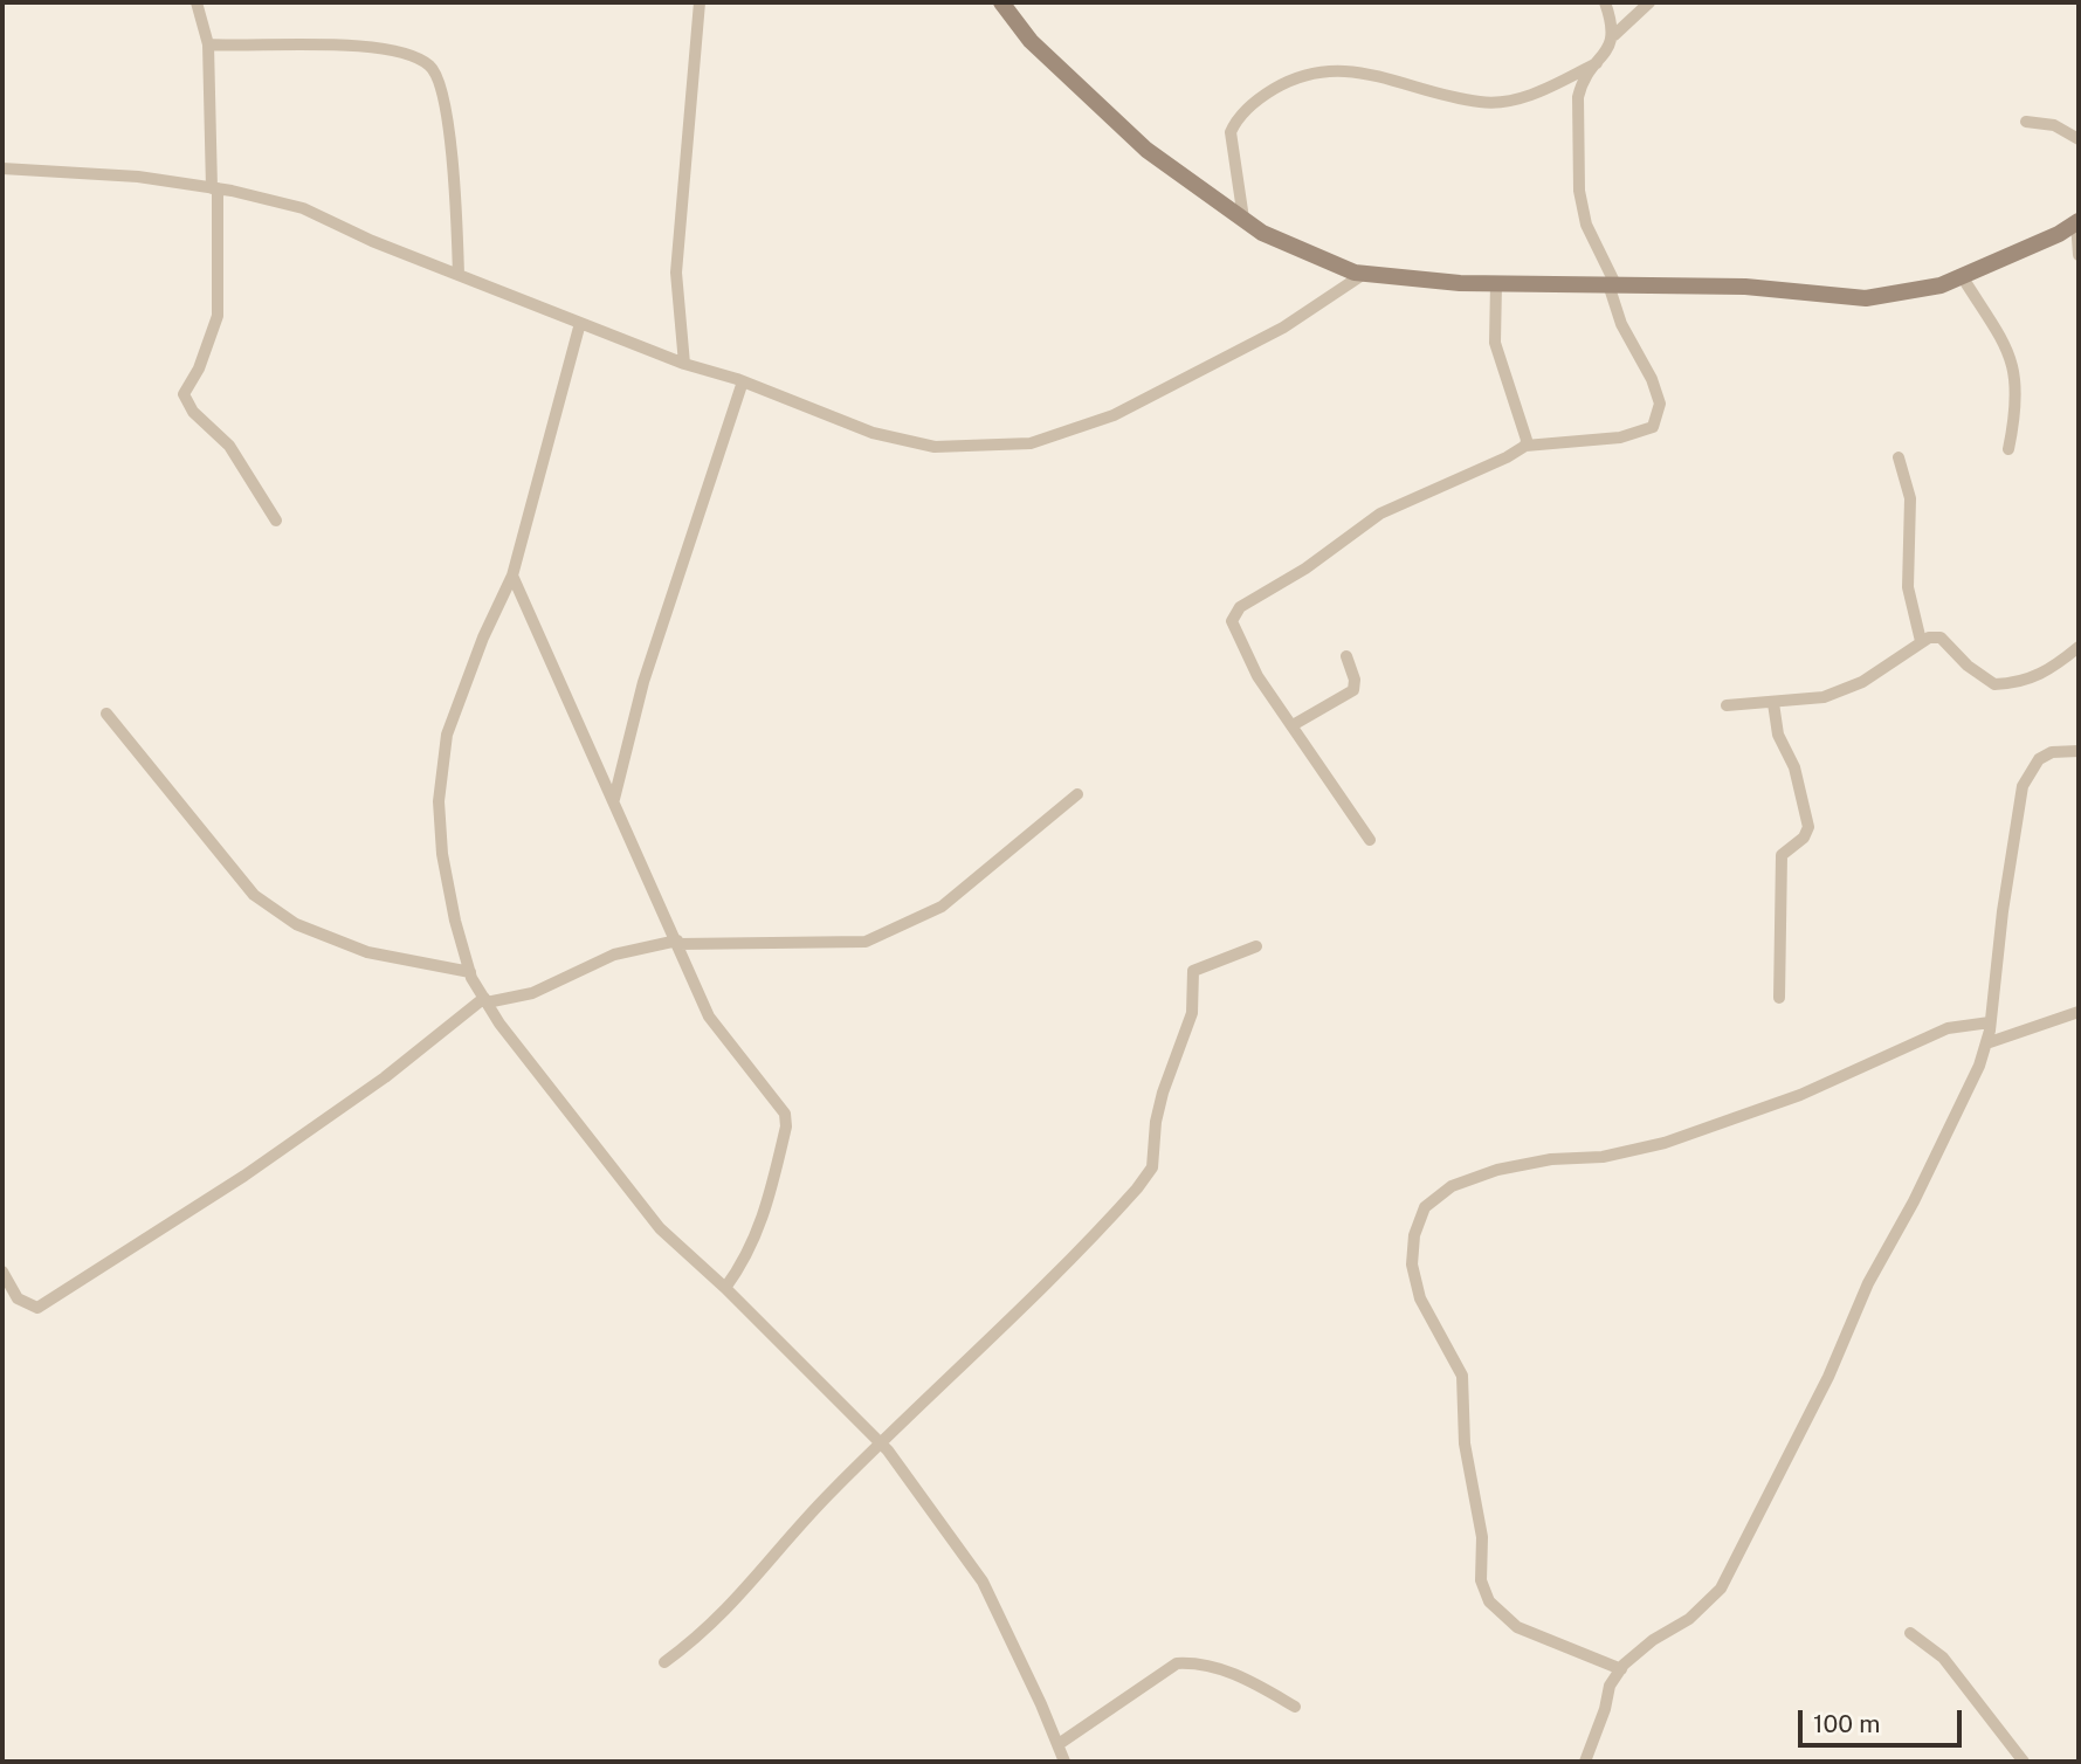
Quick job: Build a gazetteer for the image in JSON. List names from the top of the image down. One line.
{"scale_bar":"100 m"}
